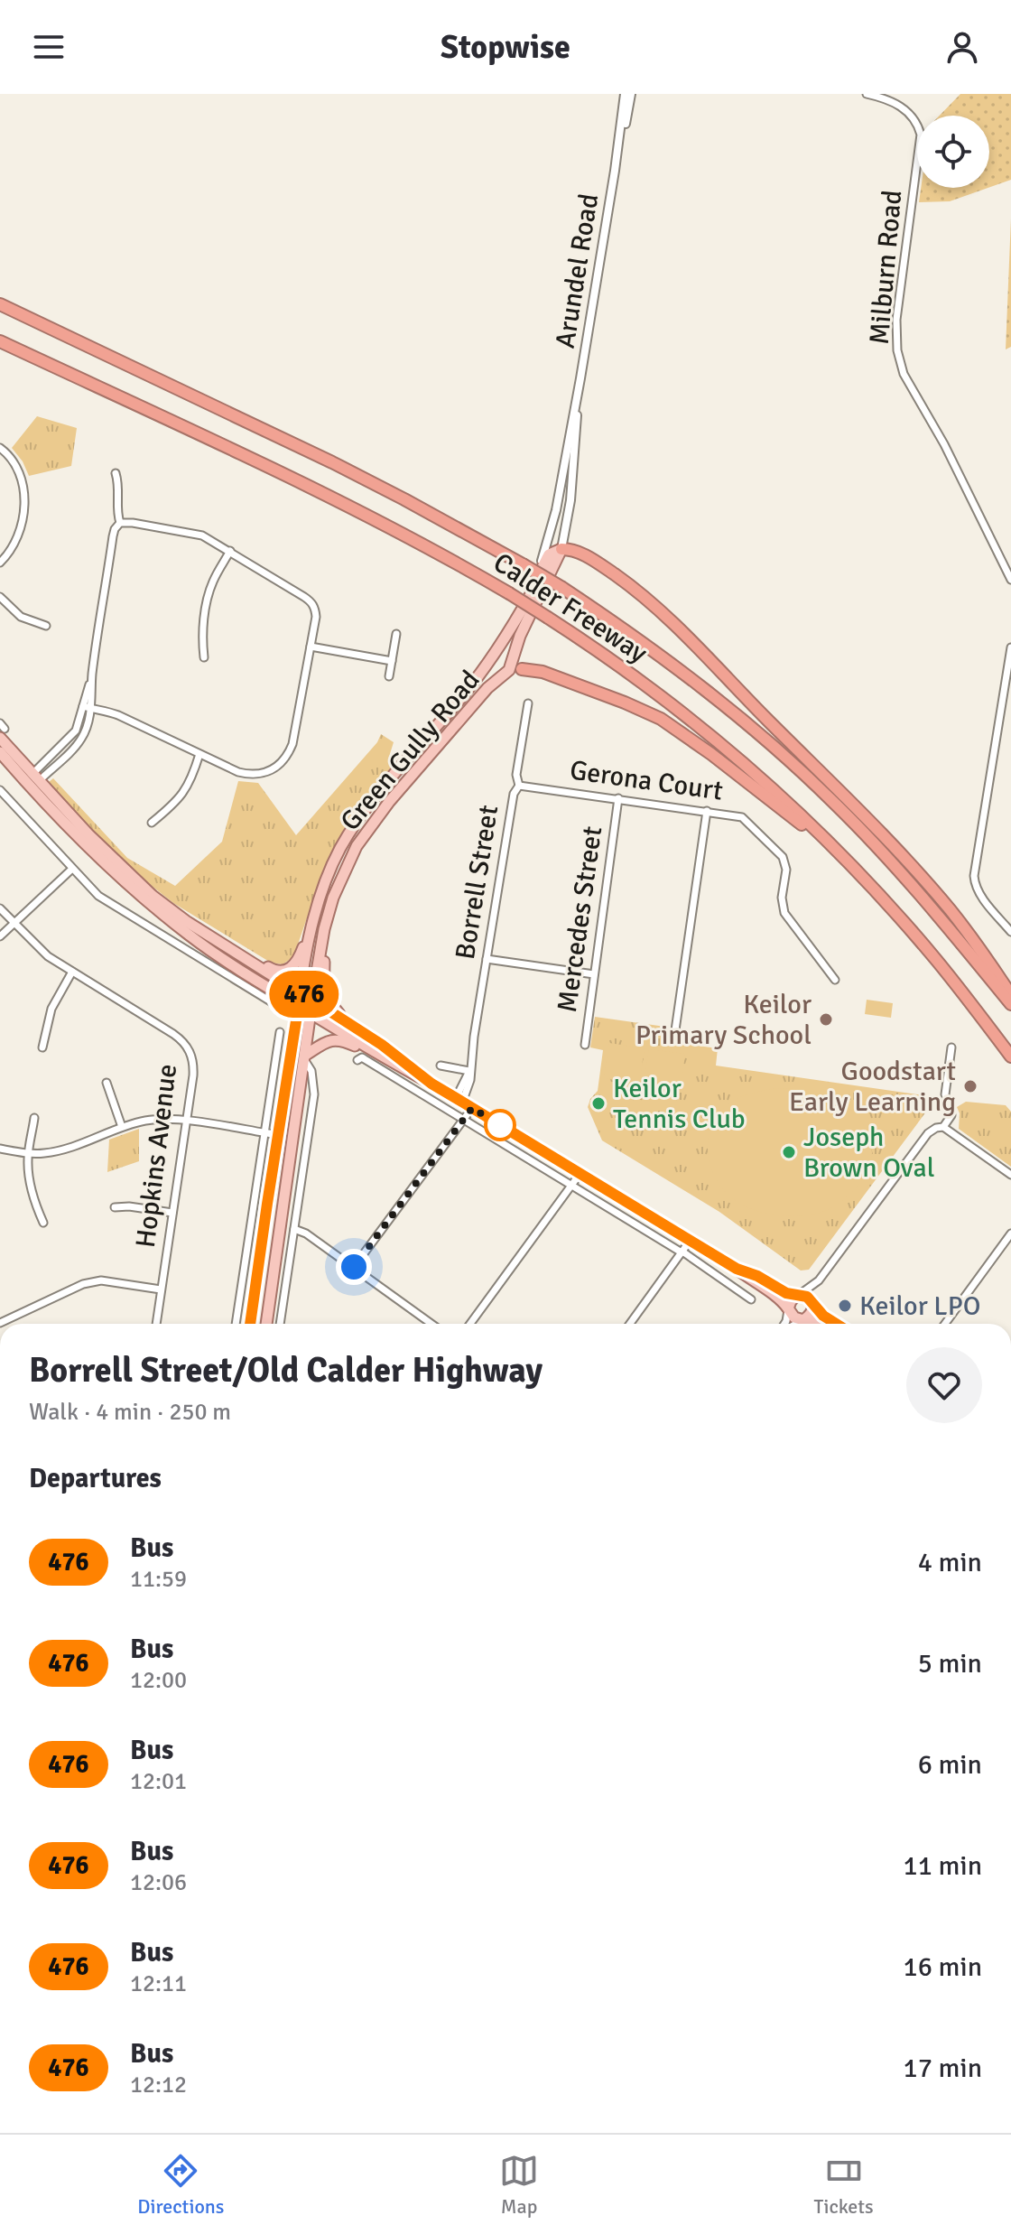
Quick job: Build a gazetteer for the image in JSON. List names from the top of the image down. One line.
{"streets":{"highway":["Calder Freeway"],"main road":["Green Gully Road"],"street":["Milburn Road","Arundel Road","Gerona Court","Borrell Street","Mercedes Street","Hopkins Avenue"]},"crossings":[["Arundel Road","Green Gully Road"],["Gerona Court","Borrell Street"],["Gerona Court","Mercedes Street"]],"places":["Keilor Primary School","Goodstart Early Learning","Keilor Tennis Club","Joseph Brown Oval","Keilor LPO"],"lines":["bus line 476"],"page":{"header":"Stopwise","on_map":"476","heading":[["Borrell Street/Old Calder Highway","Walk · 4 min · 250 m"],"Departures"],"list":[{"mark":"476","name":"Bus","note":"11:59","value":"4 min"},{"mark":"476","name":"Bus","note":"12:00","value":"5 min"},{"mark":"476","name":"Bus","note":"12:01","value":"6 min"},{"mark":"476","name":"Bus","note":"12:06","value":"11 min"},{"mark":"476","name":"Bus","note":"12:11","value":"16 min"},{"mark":"476","name":"Bus","note":"12:12","value":"17 min"}],"tabs":["Directions","Map","Tickets"]}}
